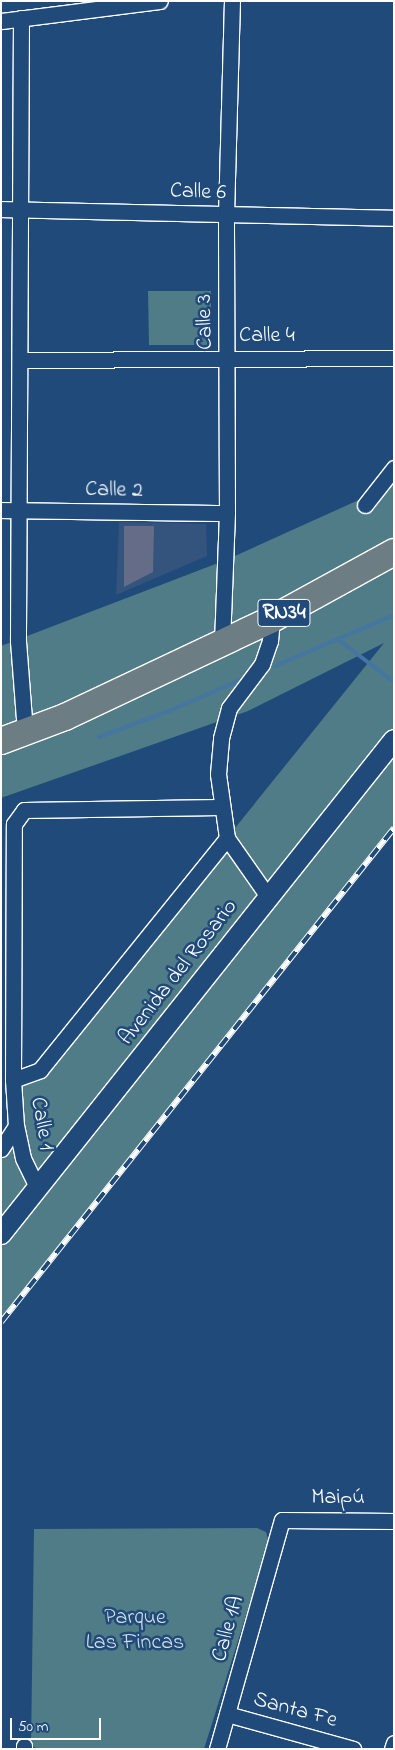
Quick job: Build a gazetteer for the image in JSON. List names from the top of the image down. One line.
{"streets":{"highway":["RN34"],"main road":["Avenida del Rosario"],"street":["Calle 6","Calle 3","Calle 4","Calle 2","Calle 1","Maipú","Calle 1A","Santa Fe"]},"crossings":[["Calle 6","Calle 3"],["Calle 3","Calle 4"],["Calle 3","Calle 2"],["Calle 3","RN34"],["Avenida del Rosario","Calle 1"],["Maipú","Calle 1A"],["Calle 1A","Santa Fe"]],"parks":["Parque Las Fincas"],"scale_bar":"50 m"}
